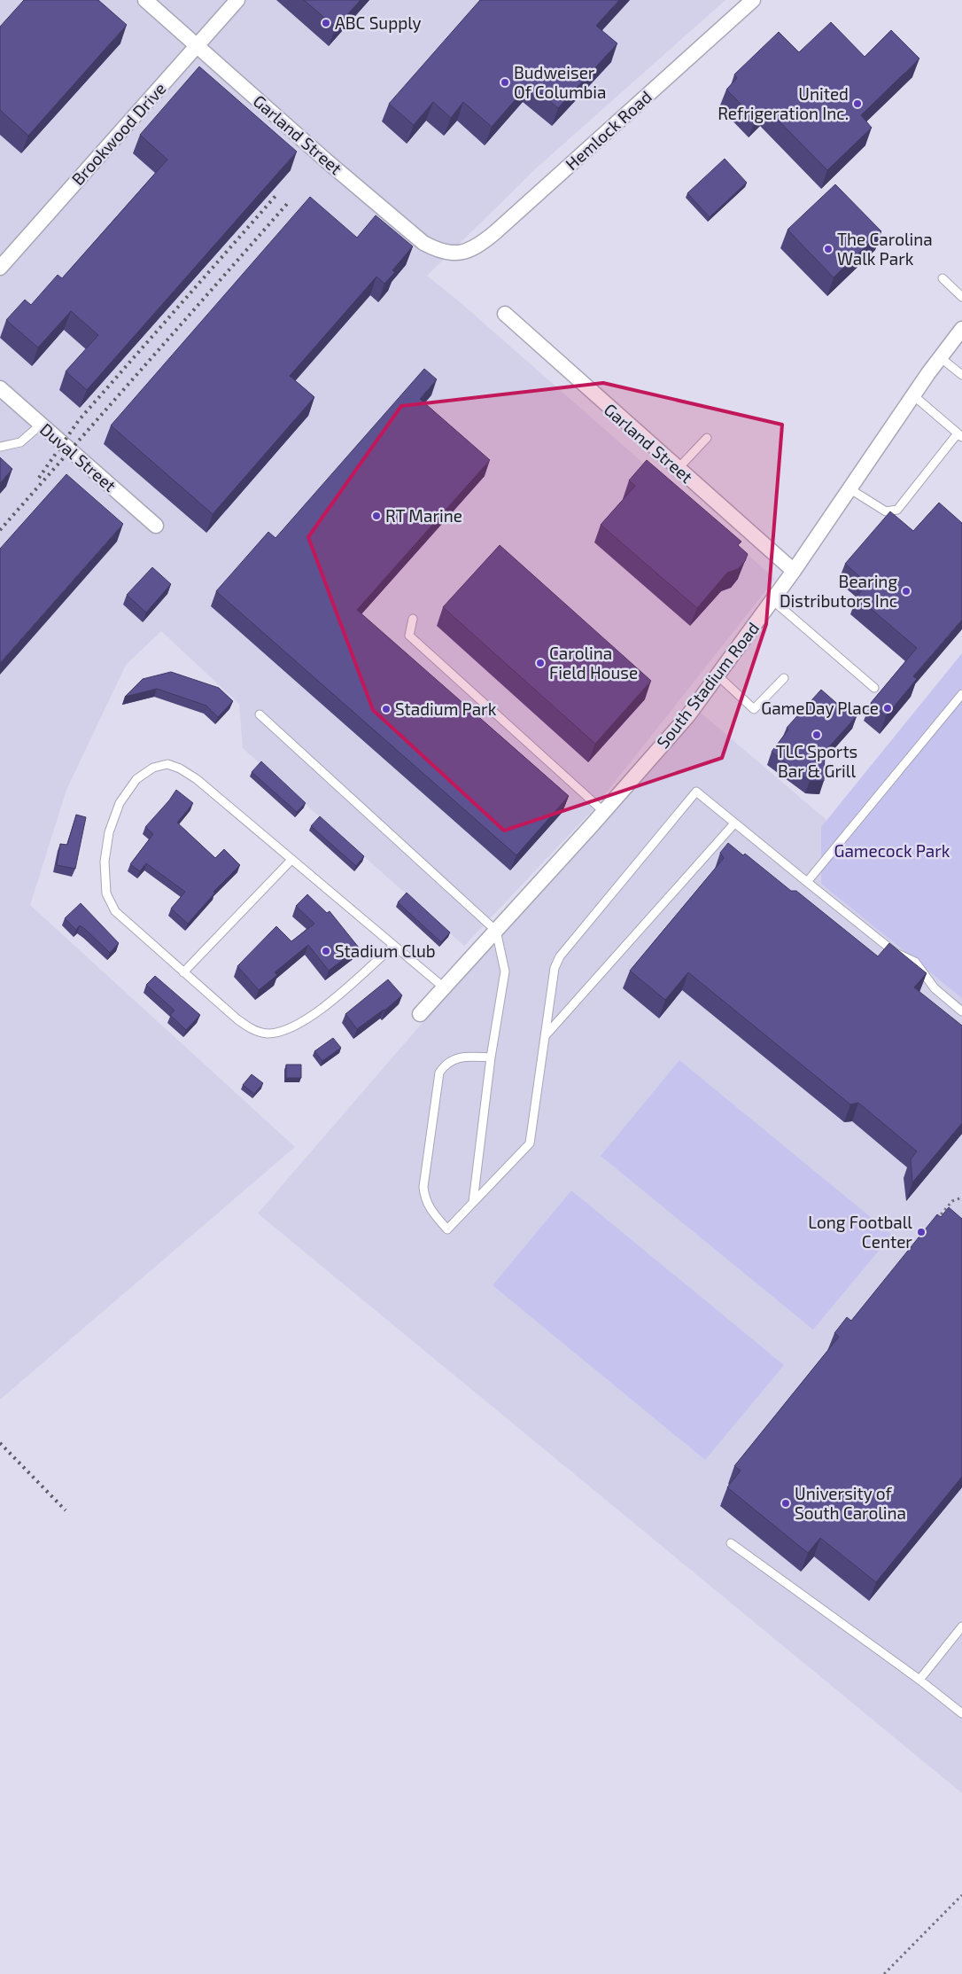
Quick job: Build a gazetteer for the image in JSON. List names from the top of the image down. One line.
{"streets":{"street":["Hemlock Road","Brookwood Drive","Garland Street","Duval Street","South Stadium Road"]},"crossings":[["Hemlock Road","Garland Street"],["Brookwood Drive","Garland Street"],["Garland Street","South Stadium Road"]],"parks":["Gamecock Park"],"places":["ABC Supply","Budweiser Of Columbia","United Refrigeration Inc.","The Carolina Walk Park","RT Marine","Bearing Distributors Inc","Carolina Field House","GameDay Place","Stadium Park","TLC Sports Bar & Grill","Stadium Club","Long Football Center","University of South Carolina"]}
